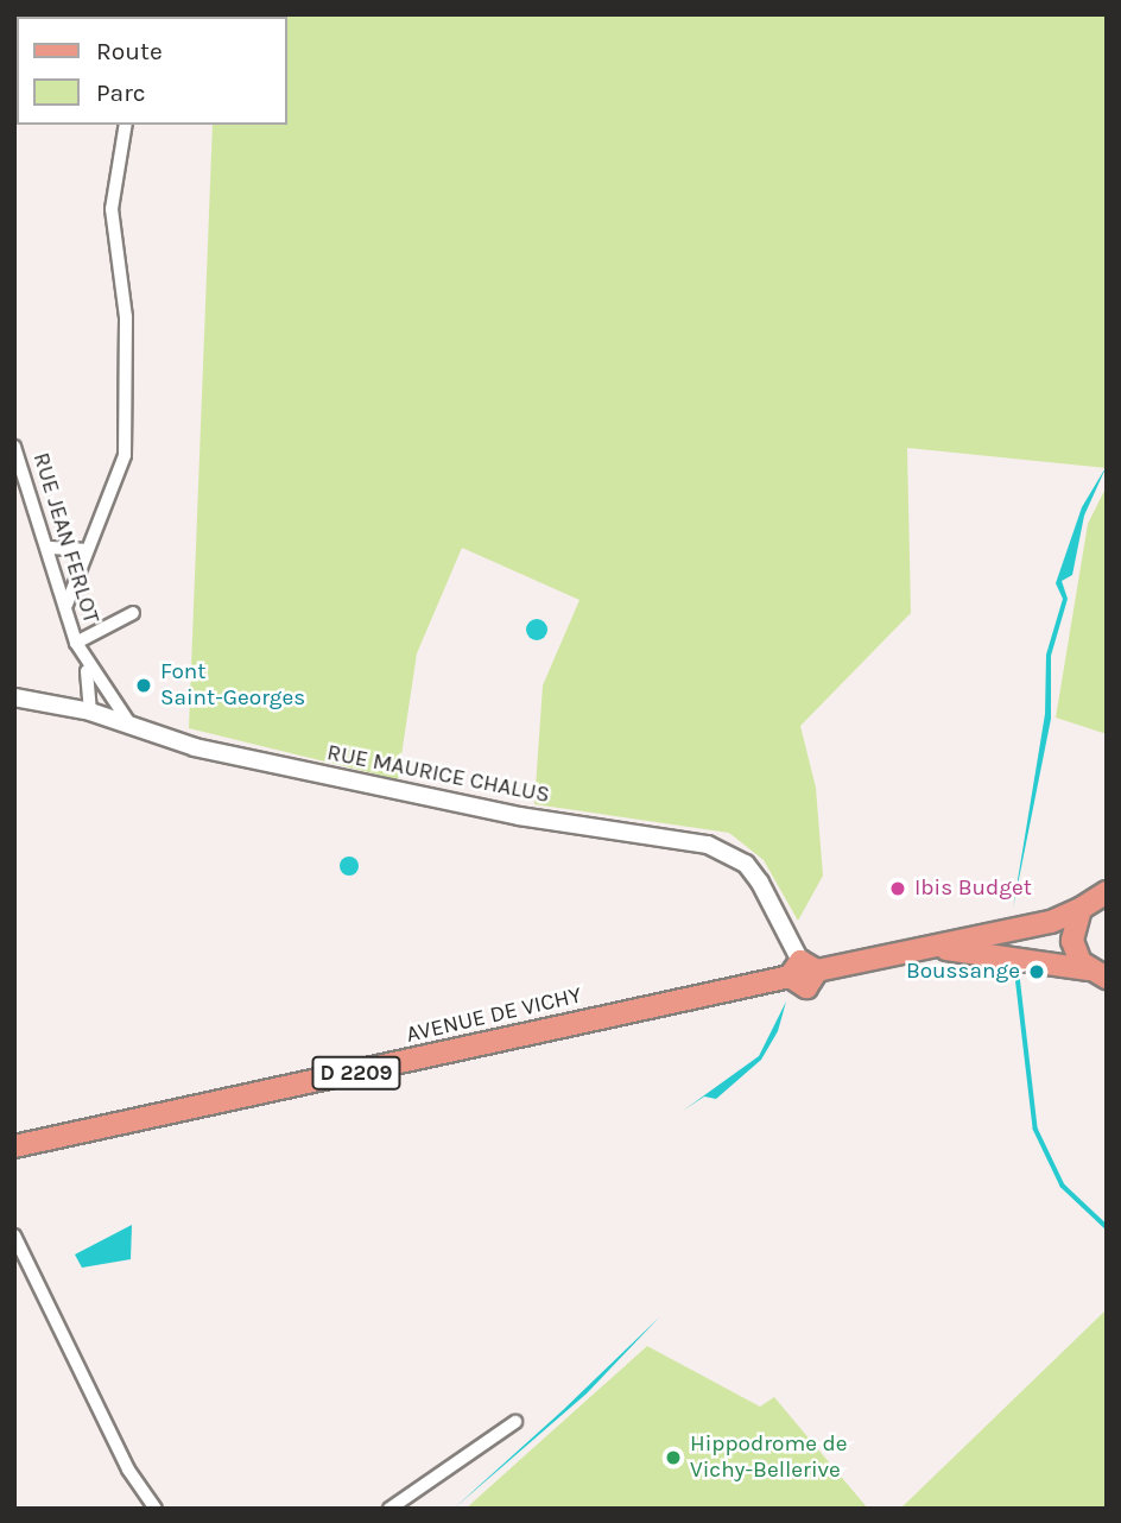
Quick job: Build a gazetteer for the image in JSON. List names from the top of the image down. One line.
{"streets":{"main road":["AVENUE DE VICHY","D 2209"],"street":["RUE JEAN FERLOT","RUE MAURICE CHALUS"]},"crossings":[["RUE JEAN FERLOT","RUE MAURICE CHALUS"],["RUE MAURICE CHALUS","AVENUE DE VICHY"]],"places":["Font Saint-Georges","Ibis Budget","Boussange","Hippodrome de Vichy-Bellerive"],"legend":["Route","Parc"]}
